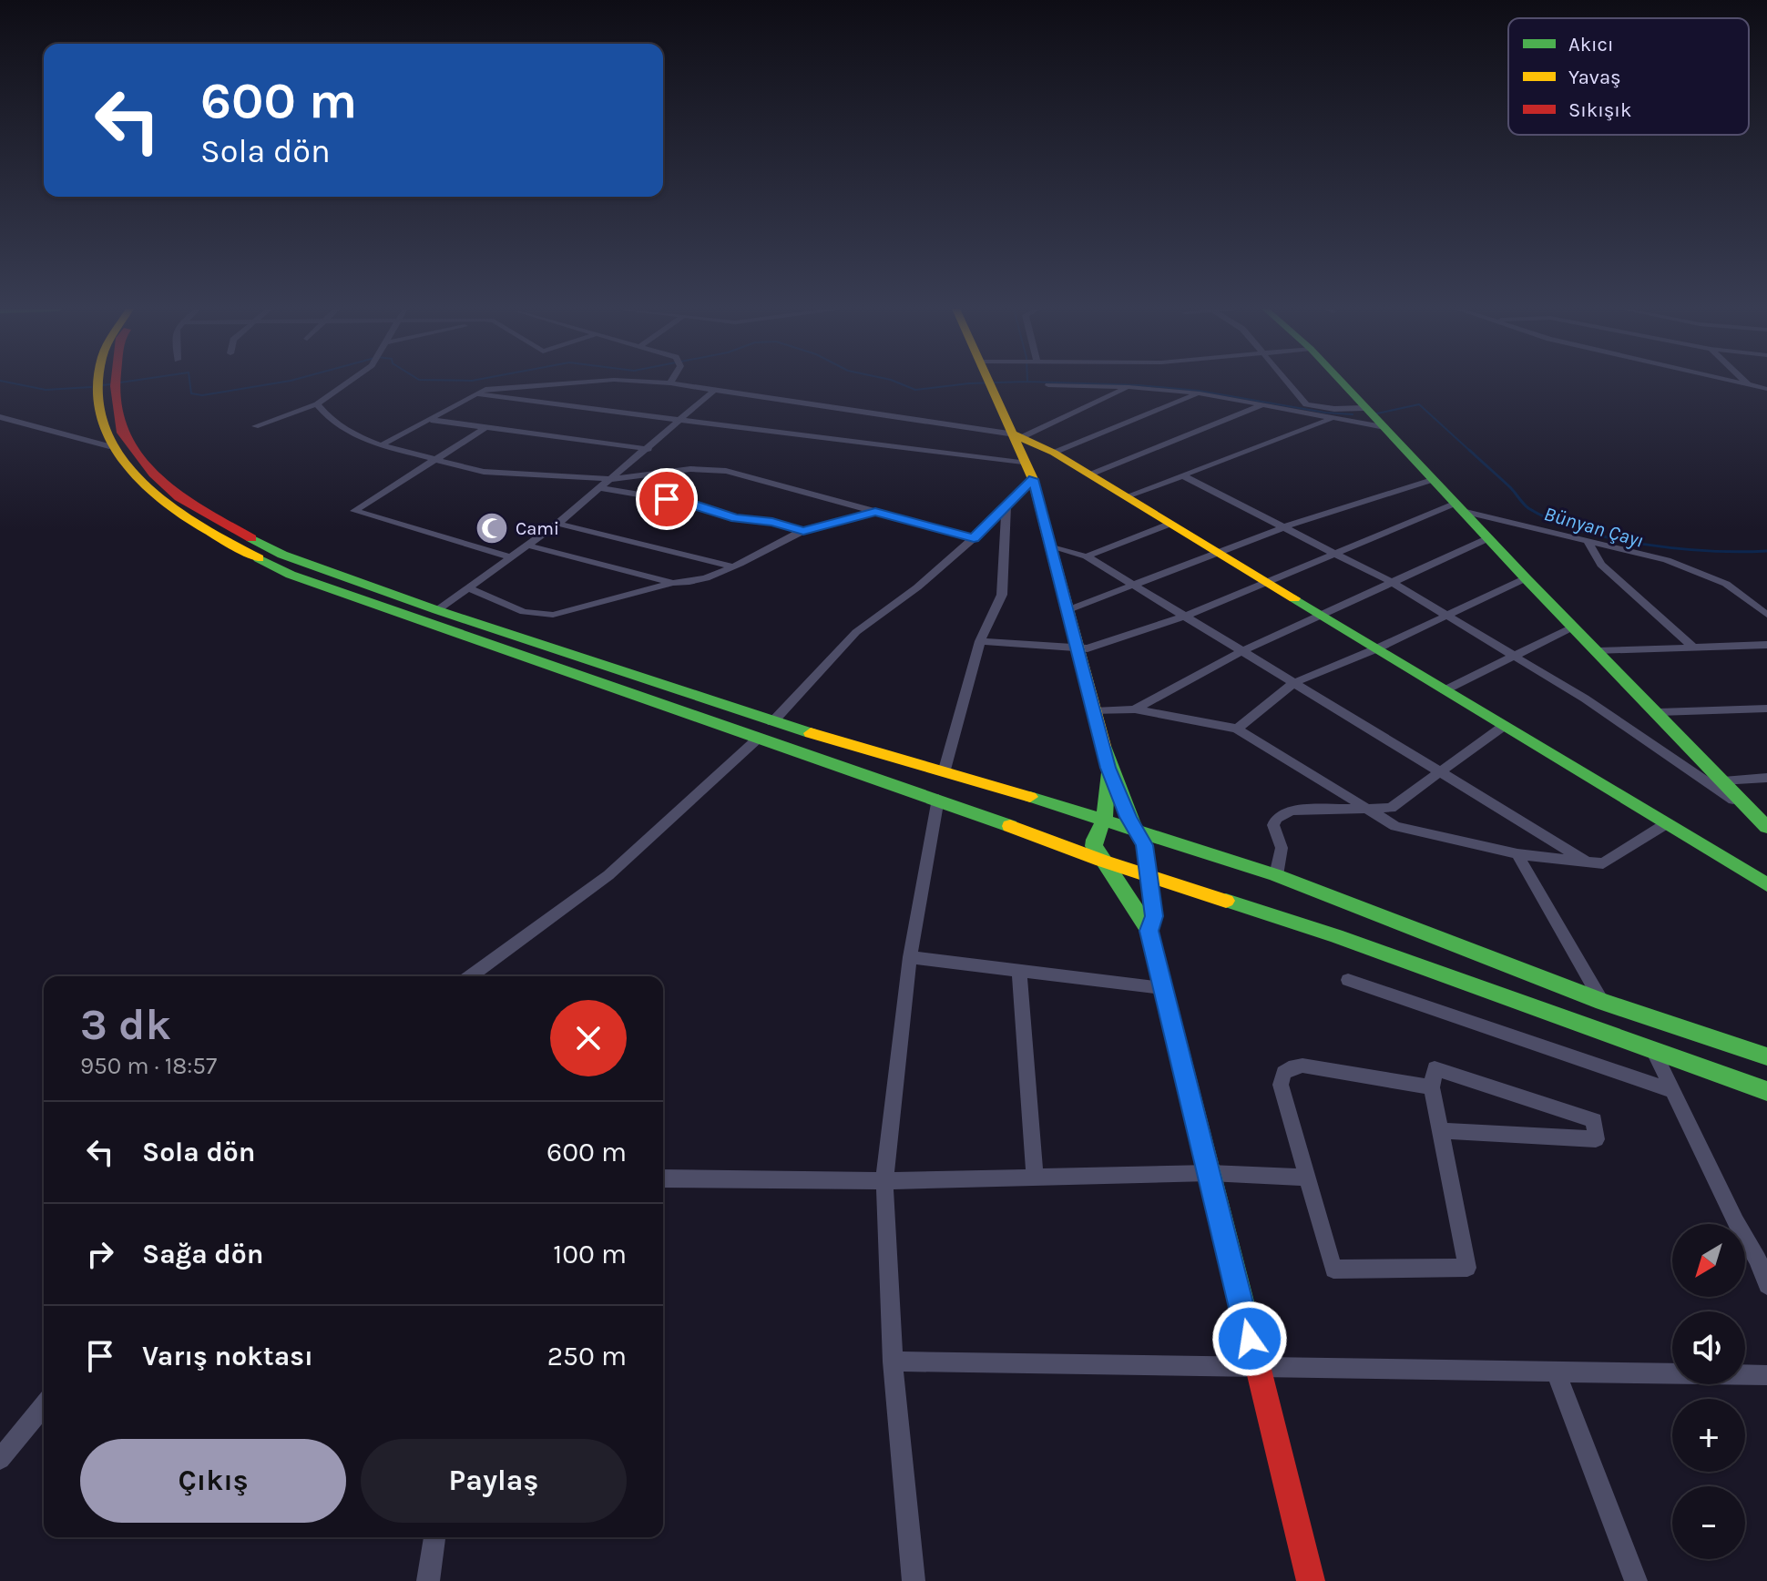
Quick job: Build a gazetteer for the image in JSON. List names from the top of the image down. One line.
{"water":["Bünyan Çayı"],"places":{"mosque":["Cami"]},"legend":["Akıcı","Yavaş","Sıkışık"],"north":"bottom left","page":{"turn":["600 m","Sola dön"],"heading":["3 dk","950 m · 18:57"],"list":[{"name":"Sola dön","value":"600 m"},{"name":"Sağa dön","value":"100 m"},{"name":"Varış noktası","value":"250 m"}],"map_buttons":["+","−"],"buttons":["Çıkış","Paylaş"]}}
